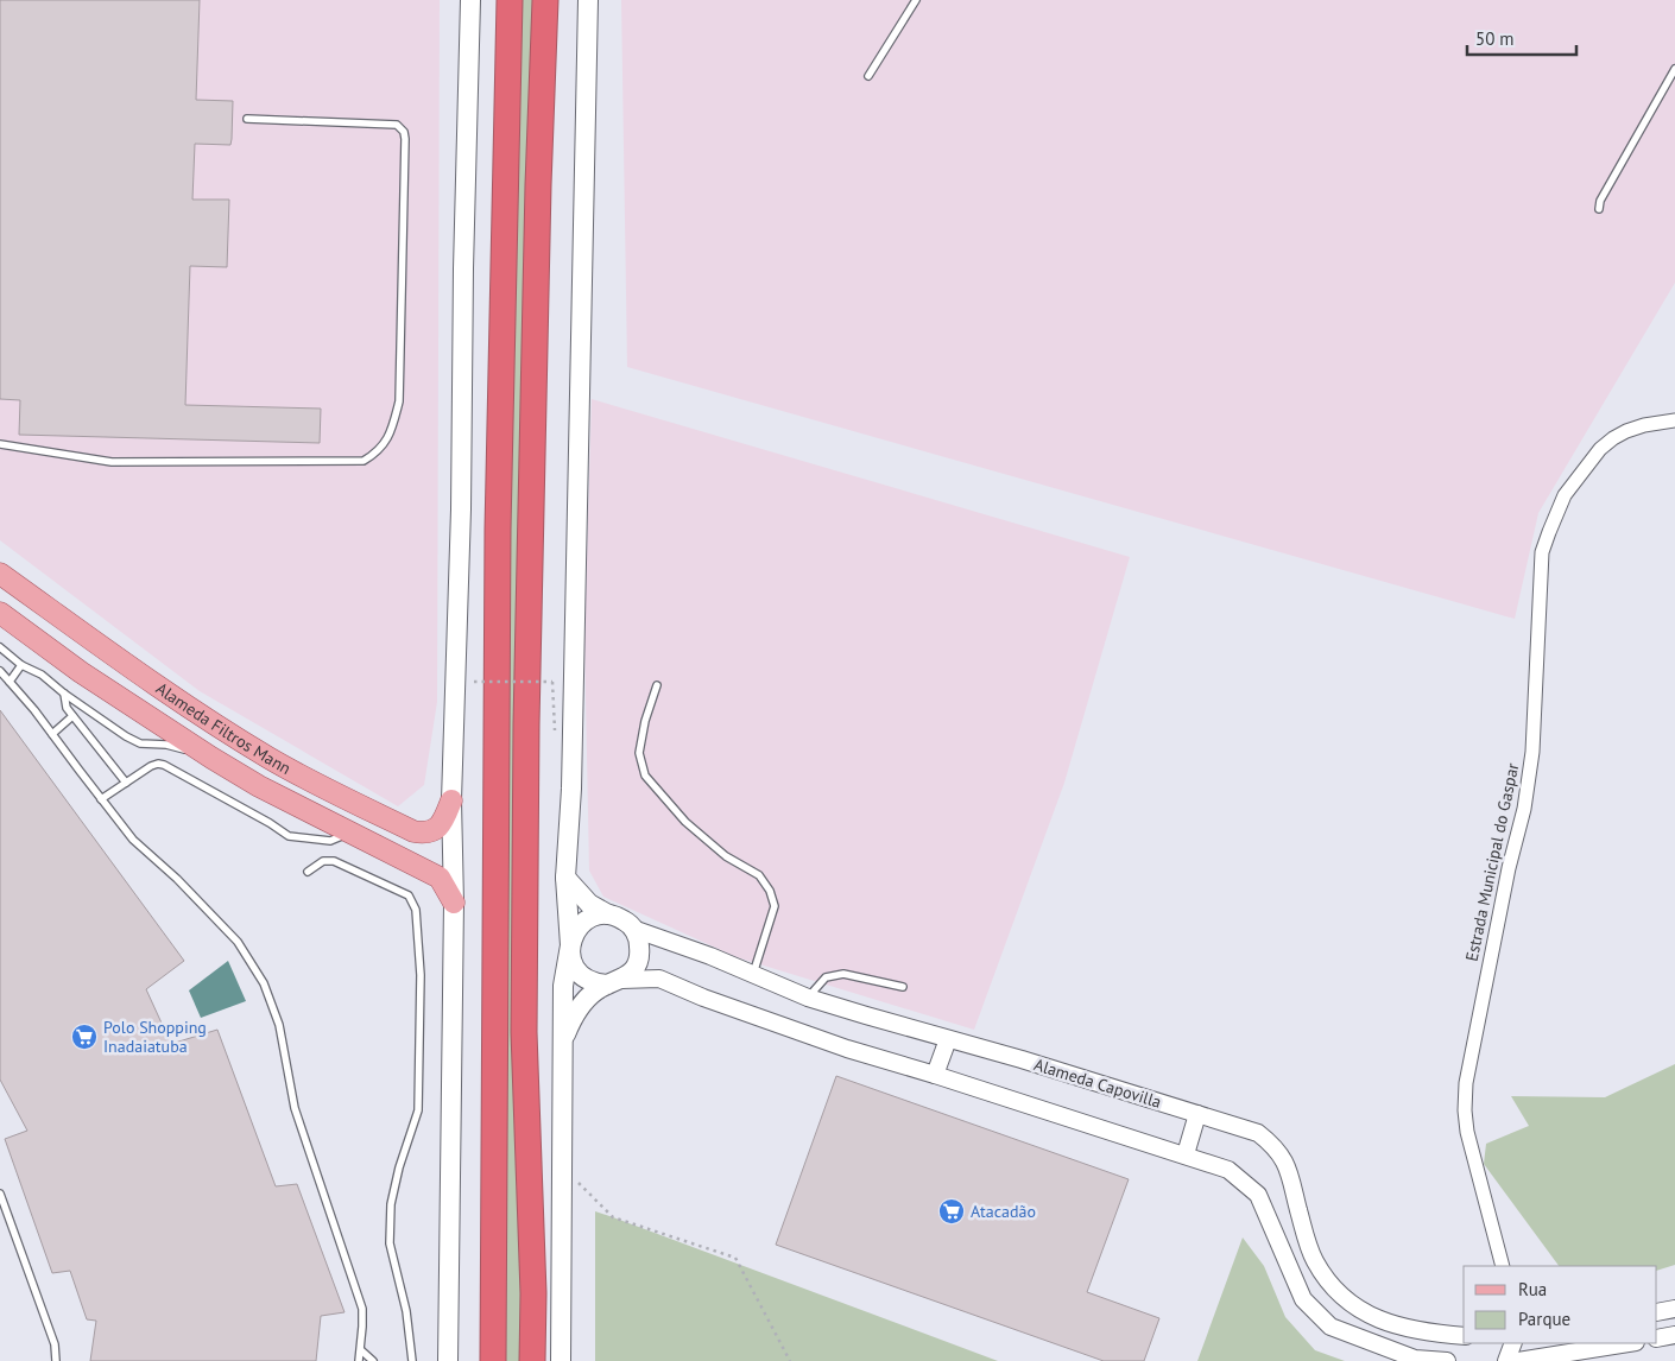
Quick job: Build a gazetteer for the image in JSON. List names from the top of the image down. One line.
{"streets":{"main road":["Alameda Filtros Mann"],"street":["Estrada Municipal do Gaspar","Alameda Capovilla"]},"places":{"supermarket":["Polo Shopping Inadaiatuba","Atacadão"]},"legend":["Rua","Parque"],"scale_bar":"50 m"}
